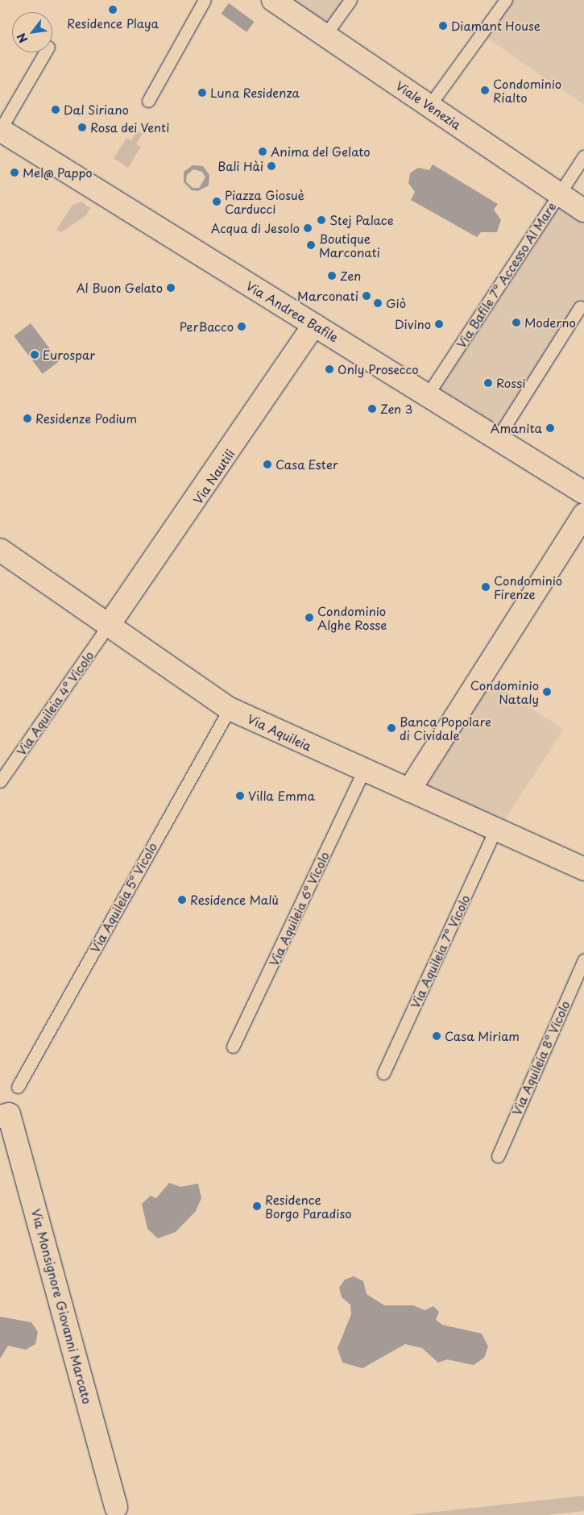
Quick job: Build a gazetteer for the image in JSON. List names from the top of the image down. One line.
{"streets":{"street":["Viale Venezia","Via Andrea Bafile","Via Nautili","Via Aquileia","Via Monsignore Giovanni Marcato"],"lane":["Via Bafile 7° Accesso Al Mare","Via Aquileia 4° Vicolo","Via Aquileia 5° Vicolo","Via Aquileia 6° Vicolo","Via Aquileia 7° Vicolo","Via Aquileia 8° Vicolo"]},"crossings":[["Viale Venezia","Via Bafile 7° Accesso Al Mare"],["Via Bafile 7° Accesso Al Mare","Via Andrea Bafile"],["Via Andrea Bafile","Via Nautili"],["Via Nautili","Via Aquileia 4° Vicolo"],["Via Nautili","Via Aquileia"],["Via Aquileia 4° Vicolo","Via Aquileia"],["Via Aquileia","Via Aquileia 5° Vicolo"],["Via Aquileia","Via Aquileia 6° Vicolo"],["Via Aquileia","Via Aquileia 7° Vicolo"]],"places":["Residence Playa","Diamant House","Condominio Rialto","Luna Residenza","Dal Siriano","Rosa dei Venti","Anima del Gelato","Bali Hài","Mel@ Pappo","Piazza Giosuè Carducci","Stej Palace","Acqua di Jesolo","Boutique Marconati","Zen","Al Buon Gelato","Marconati","Giò","Moderno","Divino","PerBacco","Eurospar","Only Prosecco","Rossi","Zen 3","Residenze Podium","Amanita","Casa Ester","Condominio Firenze","Condominio Alghe Rosse","Condominio Nataly","Banca Popolare di Cividale","Villa Emma","Residence Malù","Casa Miriam","Residence Borgo Paradiso"],"north":"bottom left"}
